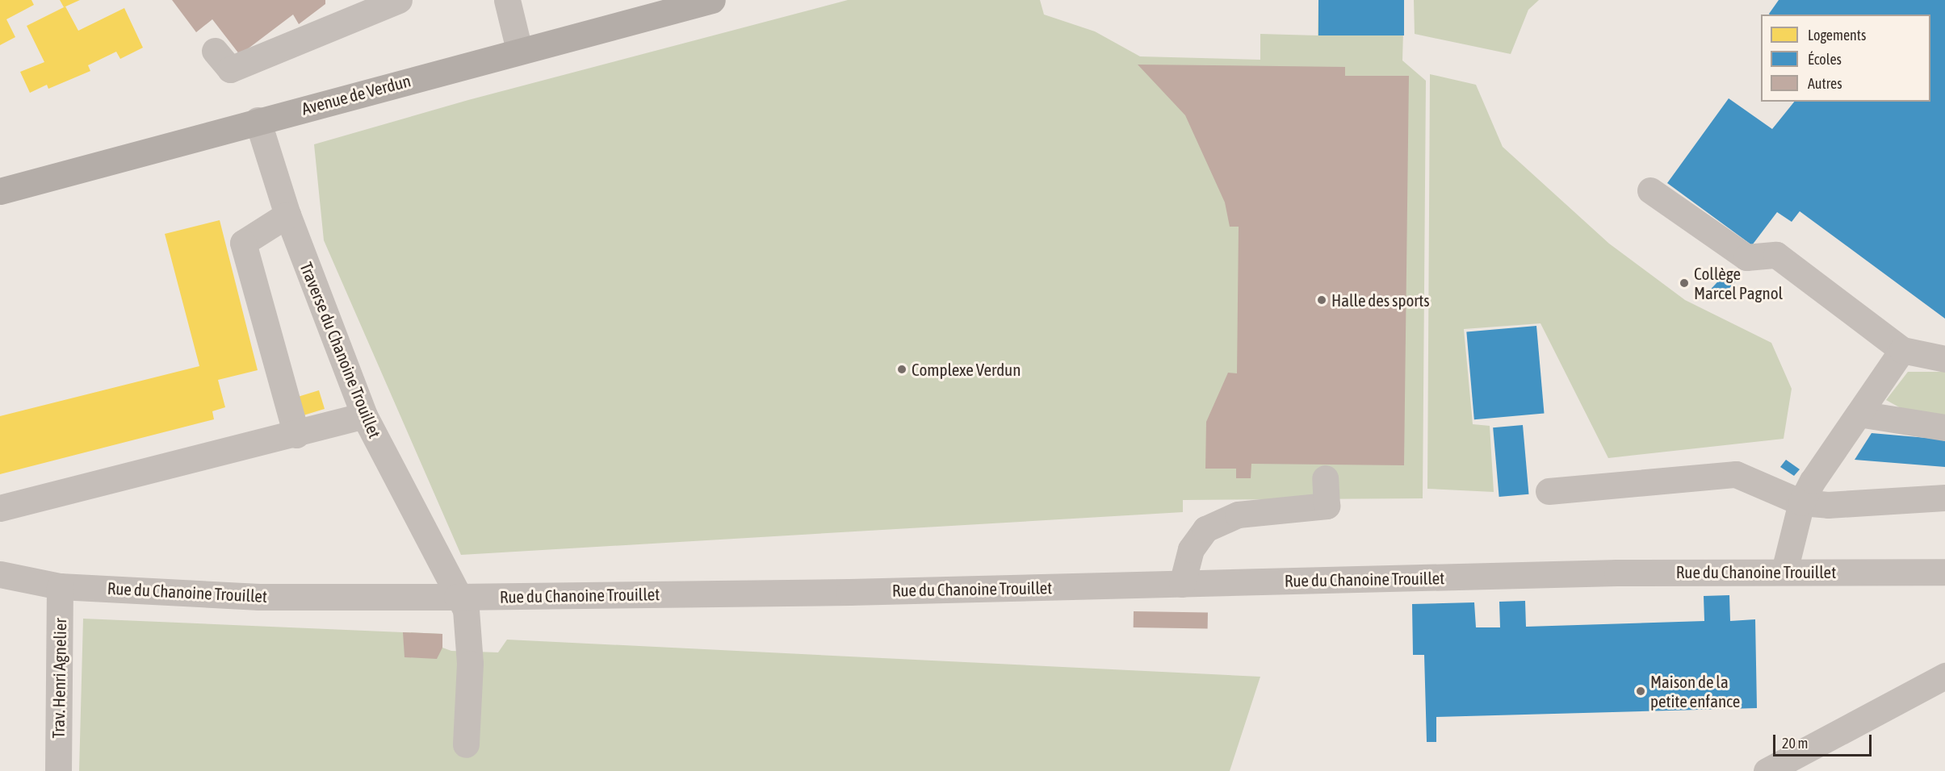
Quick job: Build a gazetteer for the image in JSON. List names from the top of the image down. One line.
{"streets":{"main road":["Avenue de Verdun"],"street":["Traverse du Chanoine Trouillet","Rue du Chanoine Trouillet","Trav. Henri Agnelier"]},"crossings":[["Avenue de Verdun","Traverse du Chanoine Trouillet"],["Traverse du Chanoine Trouillet","Rue du Chanoine Trouillet"],["Rue du Chanoine Trouillet","Trav. Henri Agnelier"]],"places":["Collège Marcel Pagnol","Halle des sports","Complexe Verdun","Maison de la petite enfance"],"legend":["Logements","Écoles","Autres"],"scale_bar":"20 m"}
